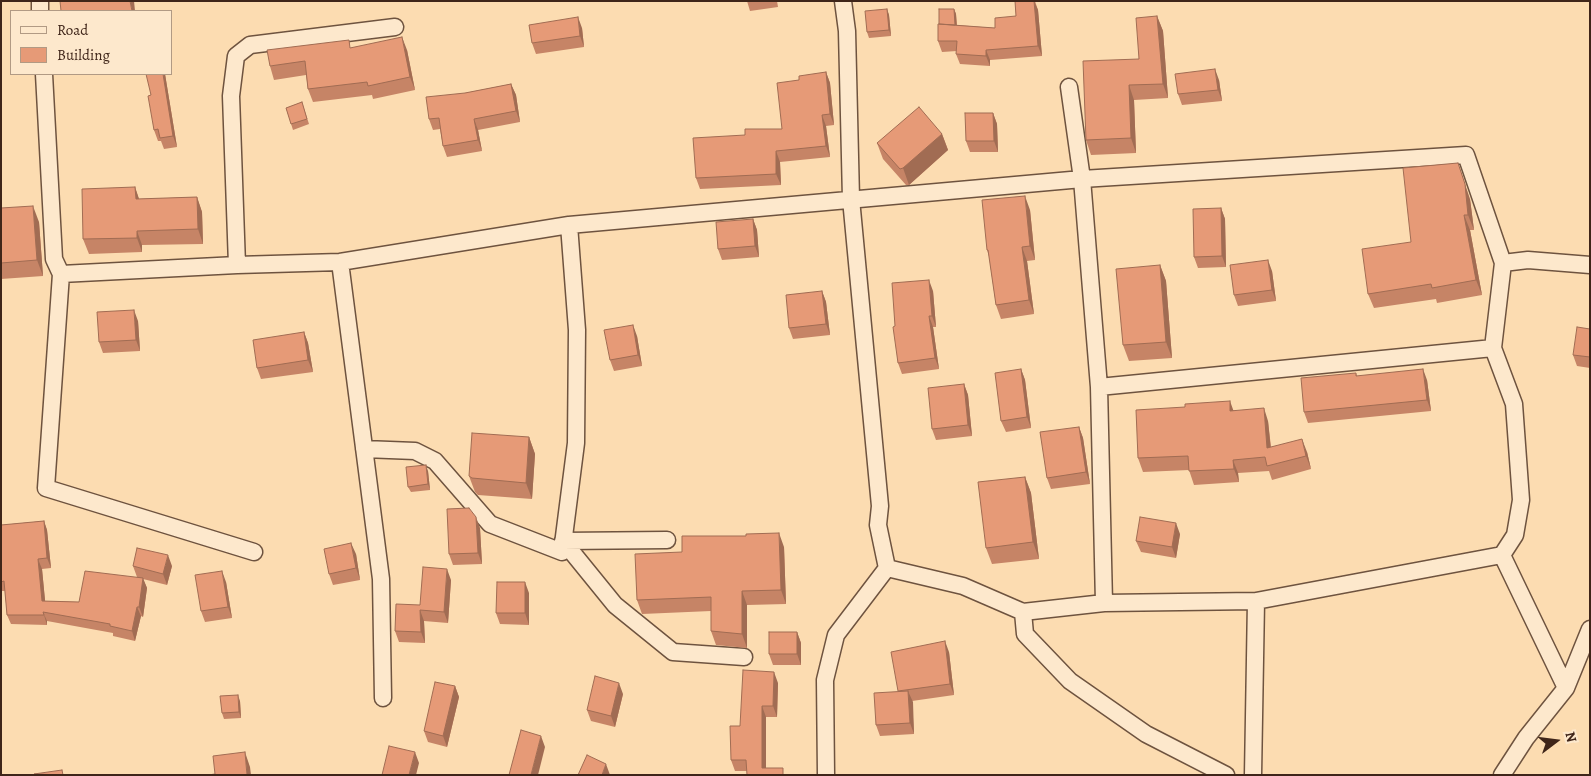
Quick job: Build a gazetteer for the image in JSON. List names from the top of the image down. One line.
{"legend":["Road","Building"],"north":"right"}
